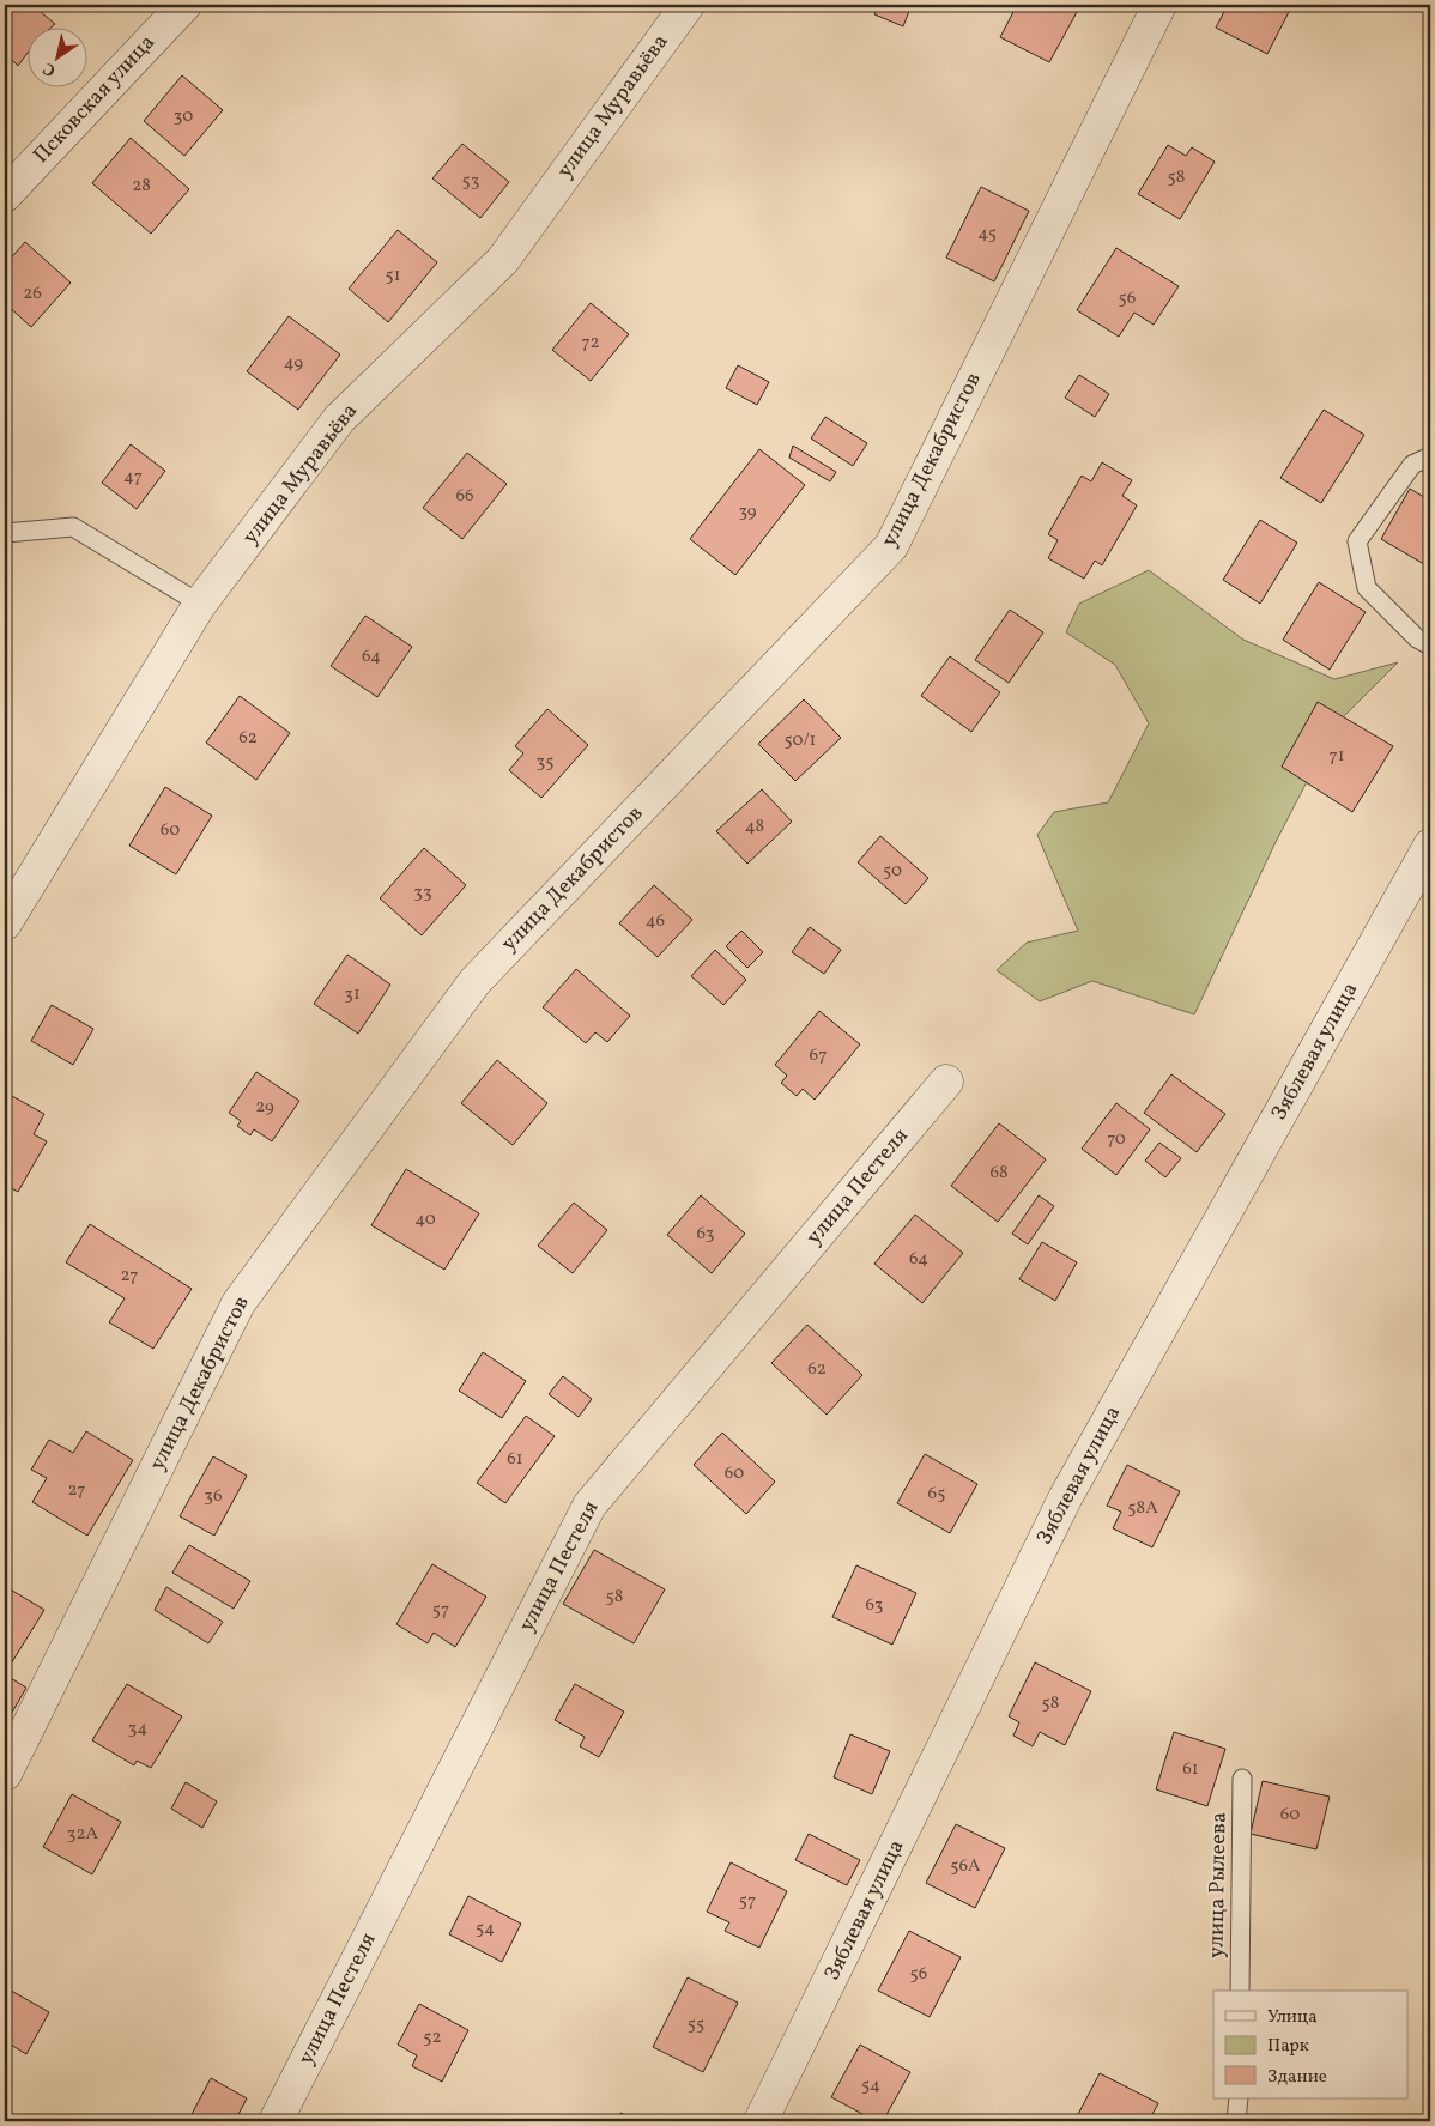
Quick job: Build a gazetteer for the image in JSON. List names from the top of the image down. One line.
{"streets":{"street":["Псковская улица","улица Муравьёва","улица Декабристов","Зяблевая улица","улица Пестеля"],"lane":["улица Рылеева"]},"house_numbers":["30","58","53","28","45","51","26","56","72","49","47","66","39","64","62","50/1","71","35","48","60","50","33","46","31","67","29","70","68","40","63","64","27","62","61","60","27","65","36","58А","58","63","57","58","34","61","60","32А","56А","57","54","56","55","52","54"],"legend":["Улица","Парк","Здание"],"north":"bottom left"}
